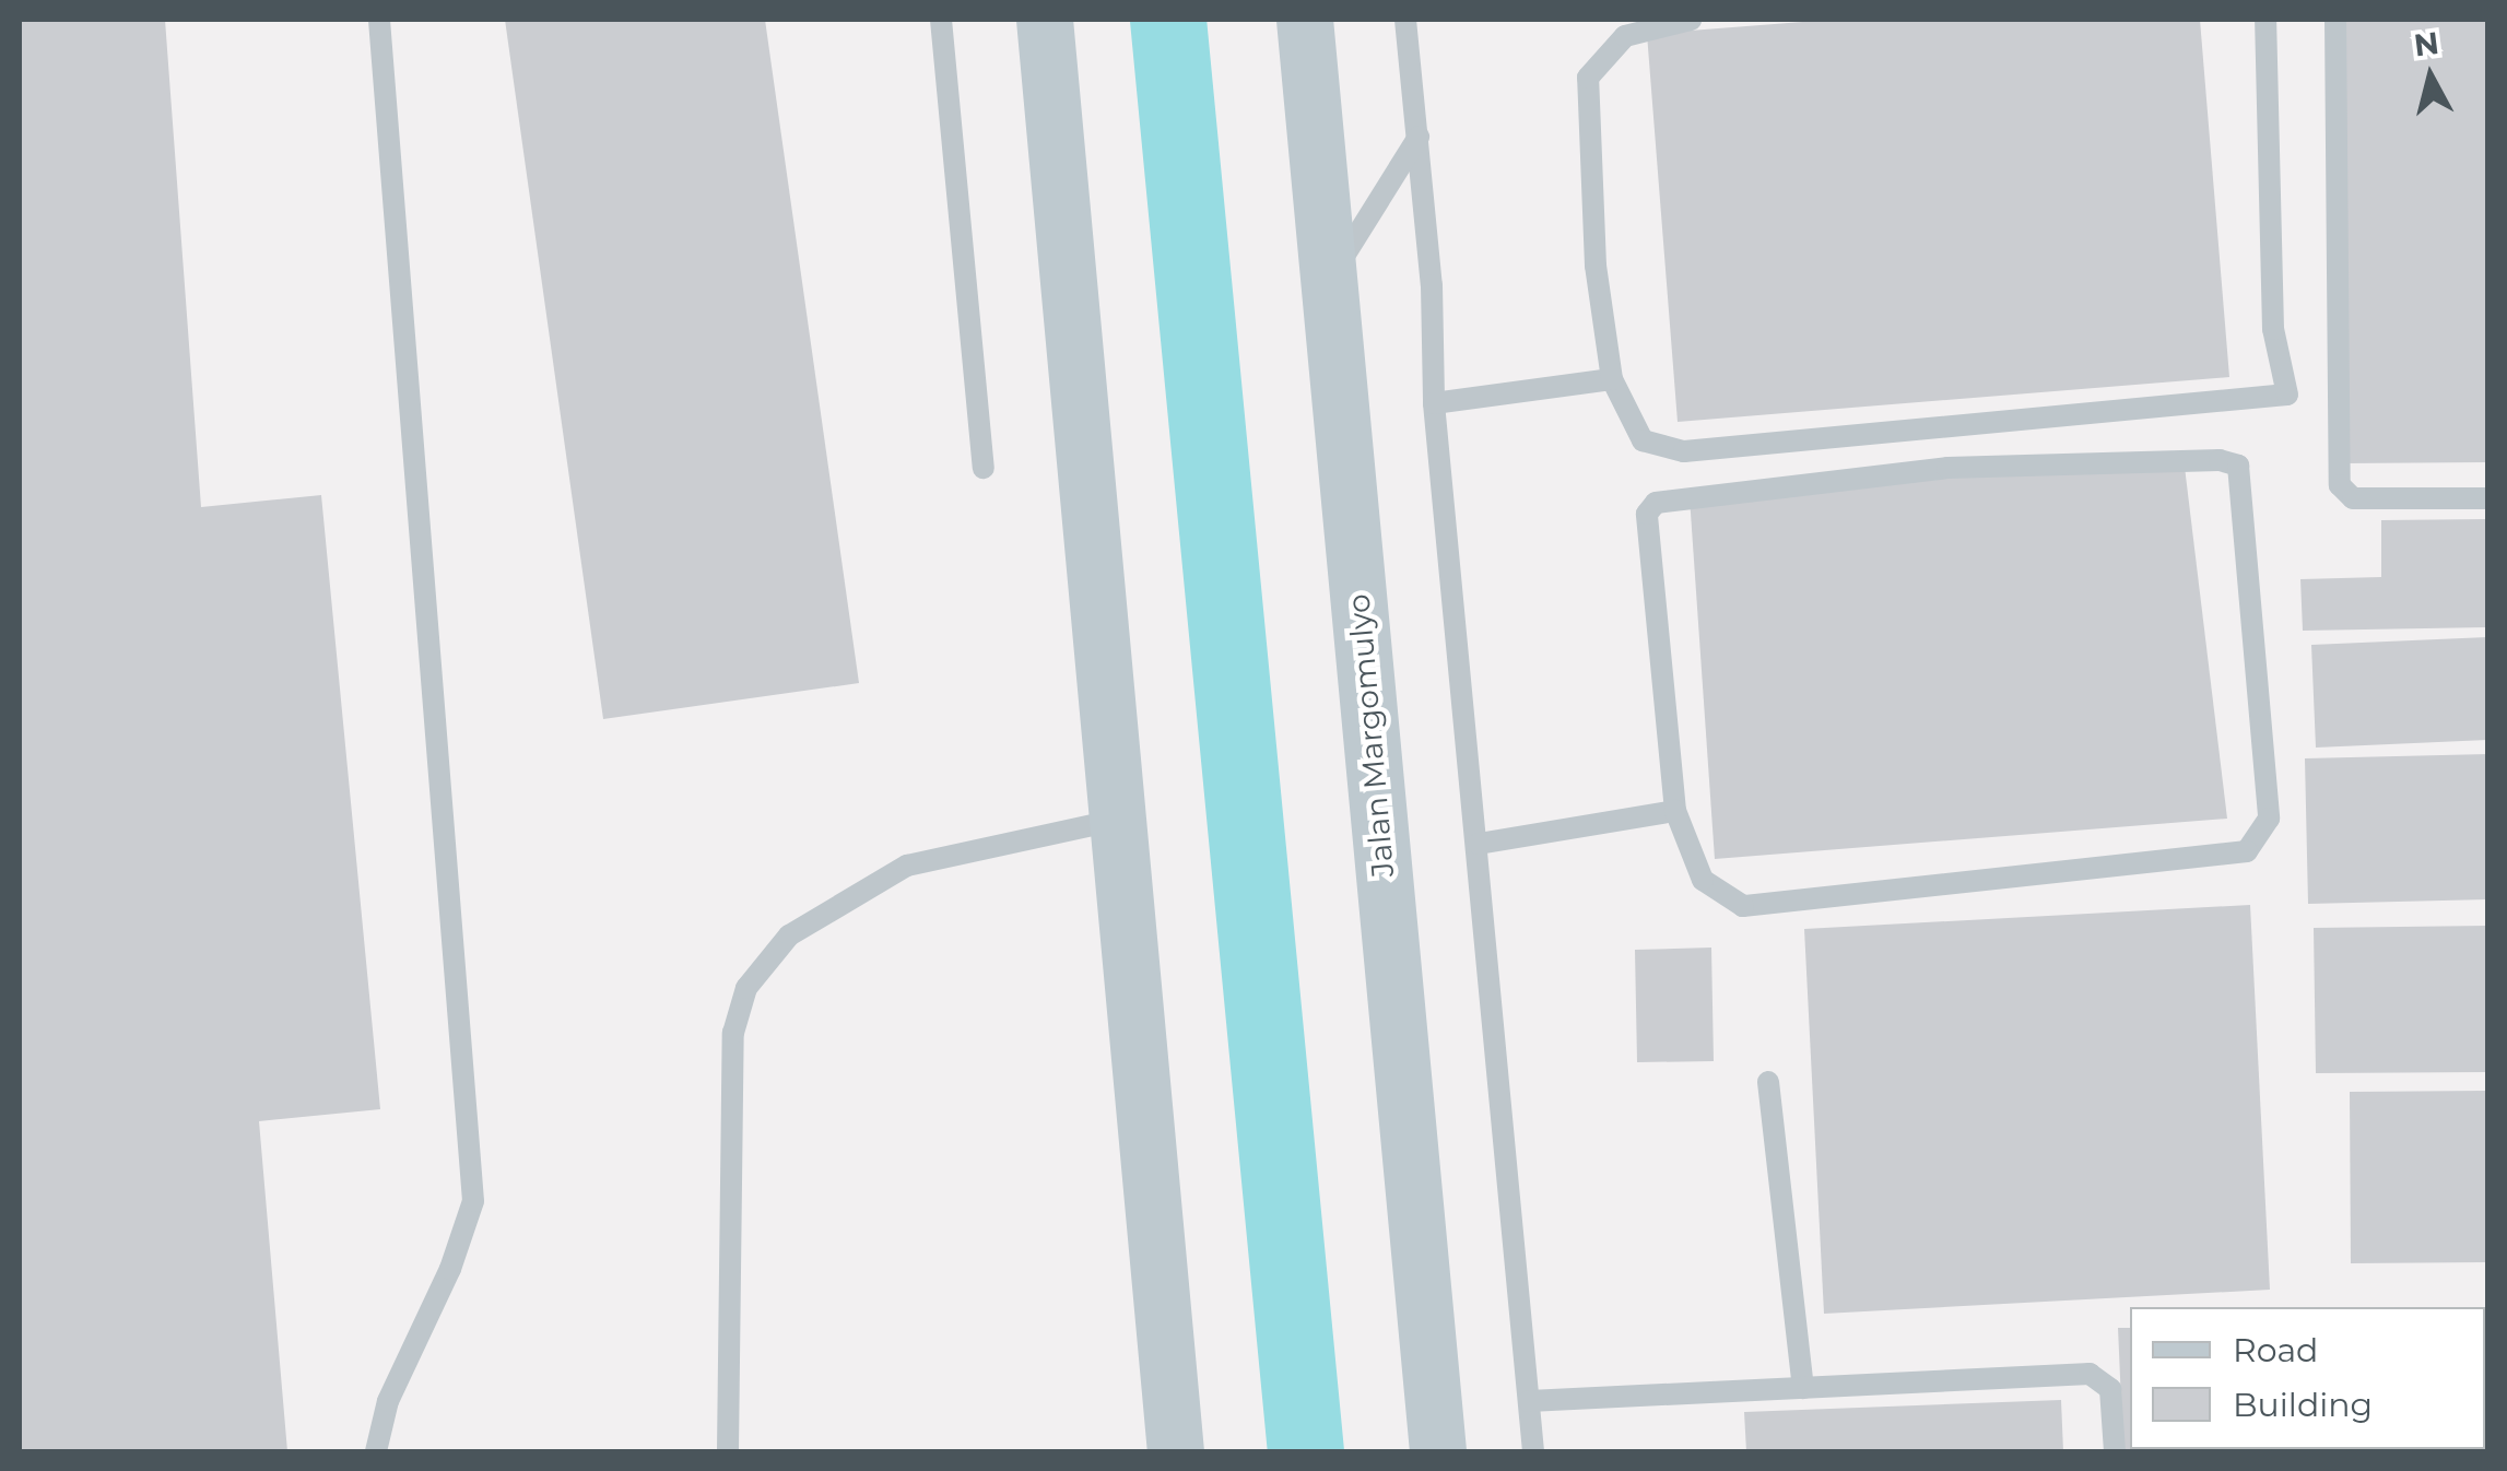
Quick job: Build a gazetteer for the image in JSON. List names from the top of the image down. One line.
{"streets":{"main road":["Jalan Margomulyo"]},"legend":["Road","Building"],"north":"top"}
